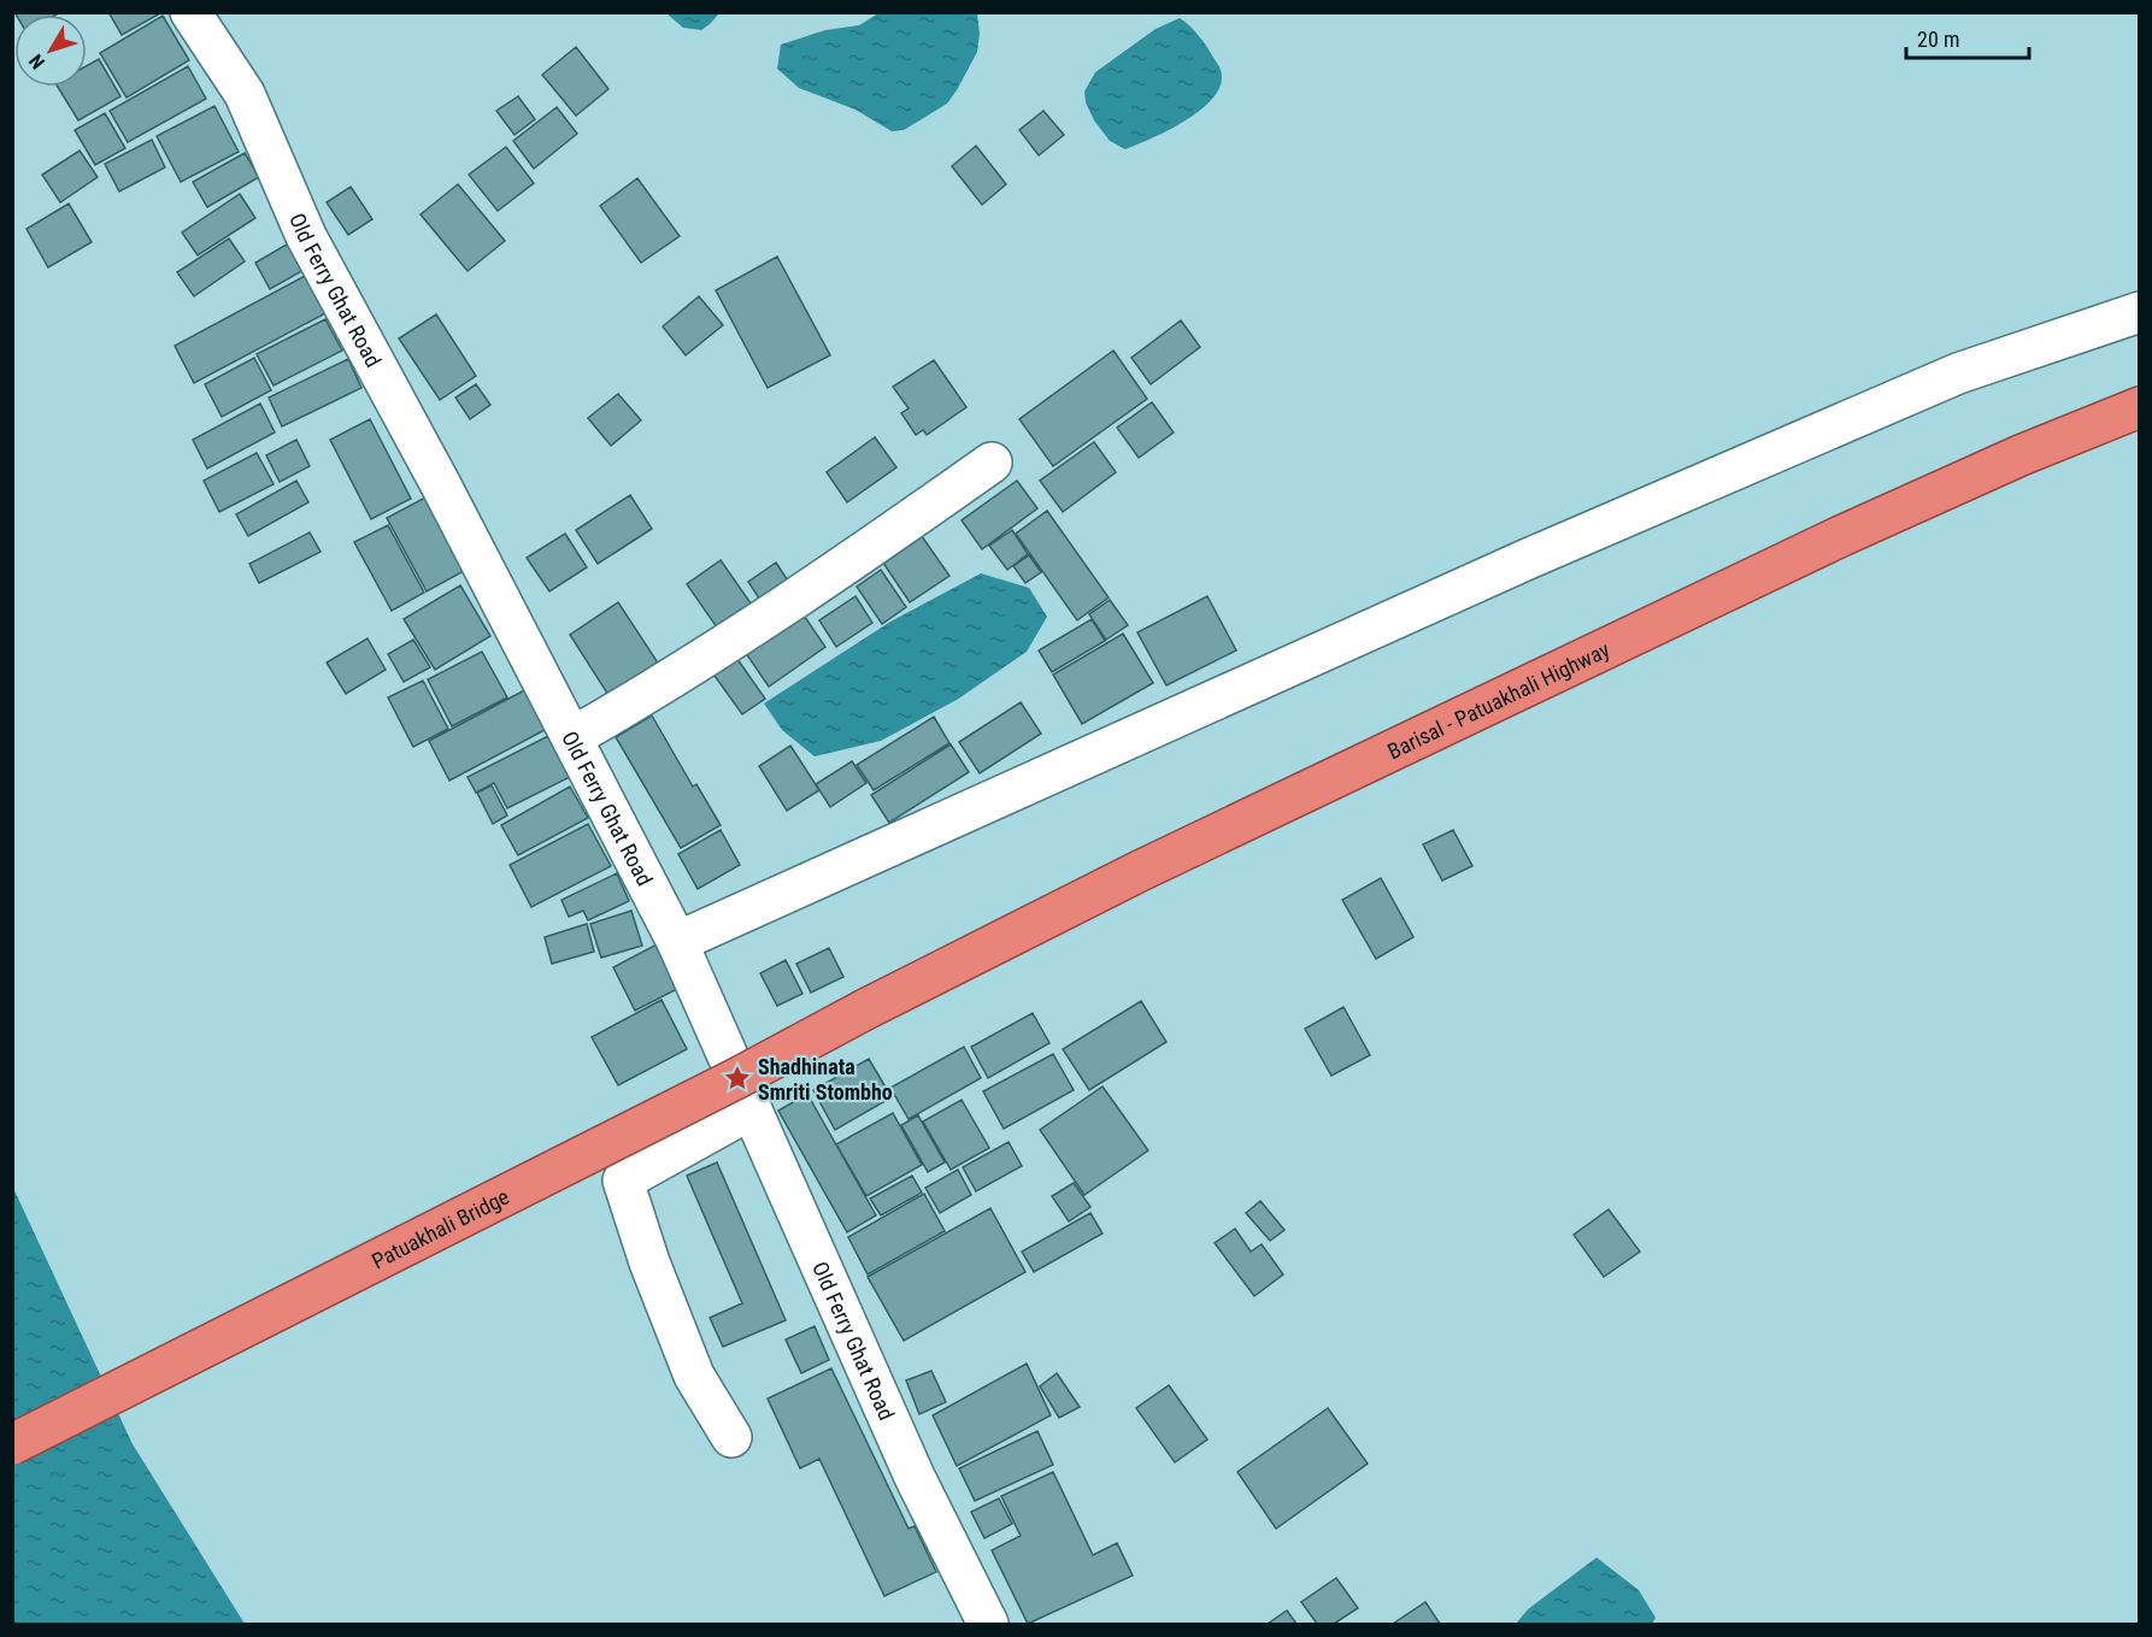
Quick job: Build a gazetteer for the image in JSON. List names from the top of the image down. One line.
{"streets":{"highway":["Barisal - Patuakhali Highway","Patuakhali Bridge"],"street":["Old Ferry Ghat Road"]},"crossings":[["Barisal - Patuakhali Highway","Patuakhali Bridge"]],"places":{"place":["Shadhinata Smriti Stombho"]},"scale_bar":"20 m","north":"bottom left"}
